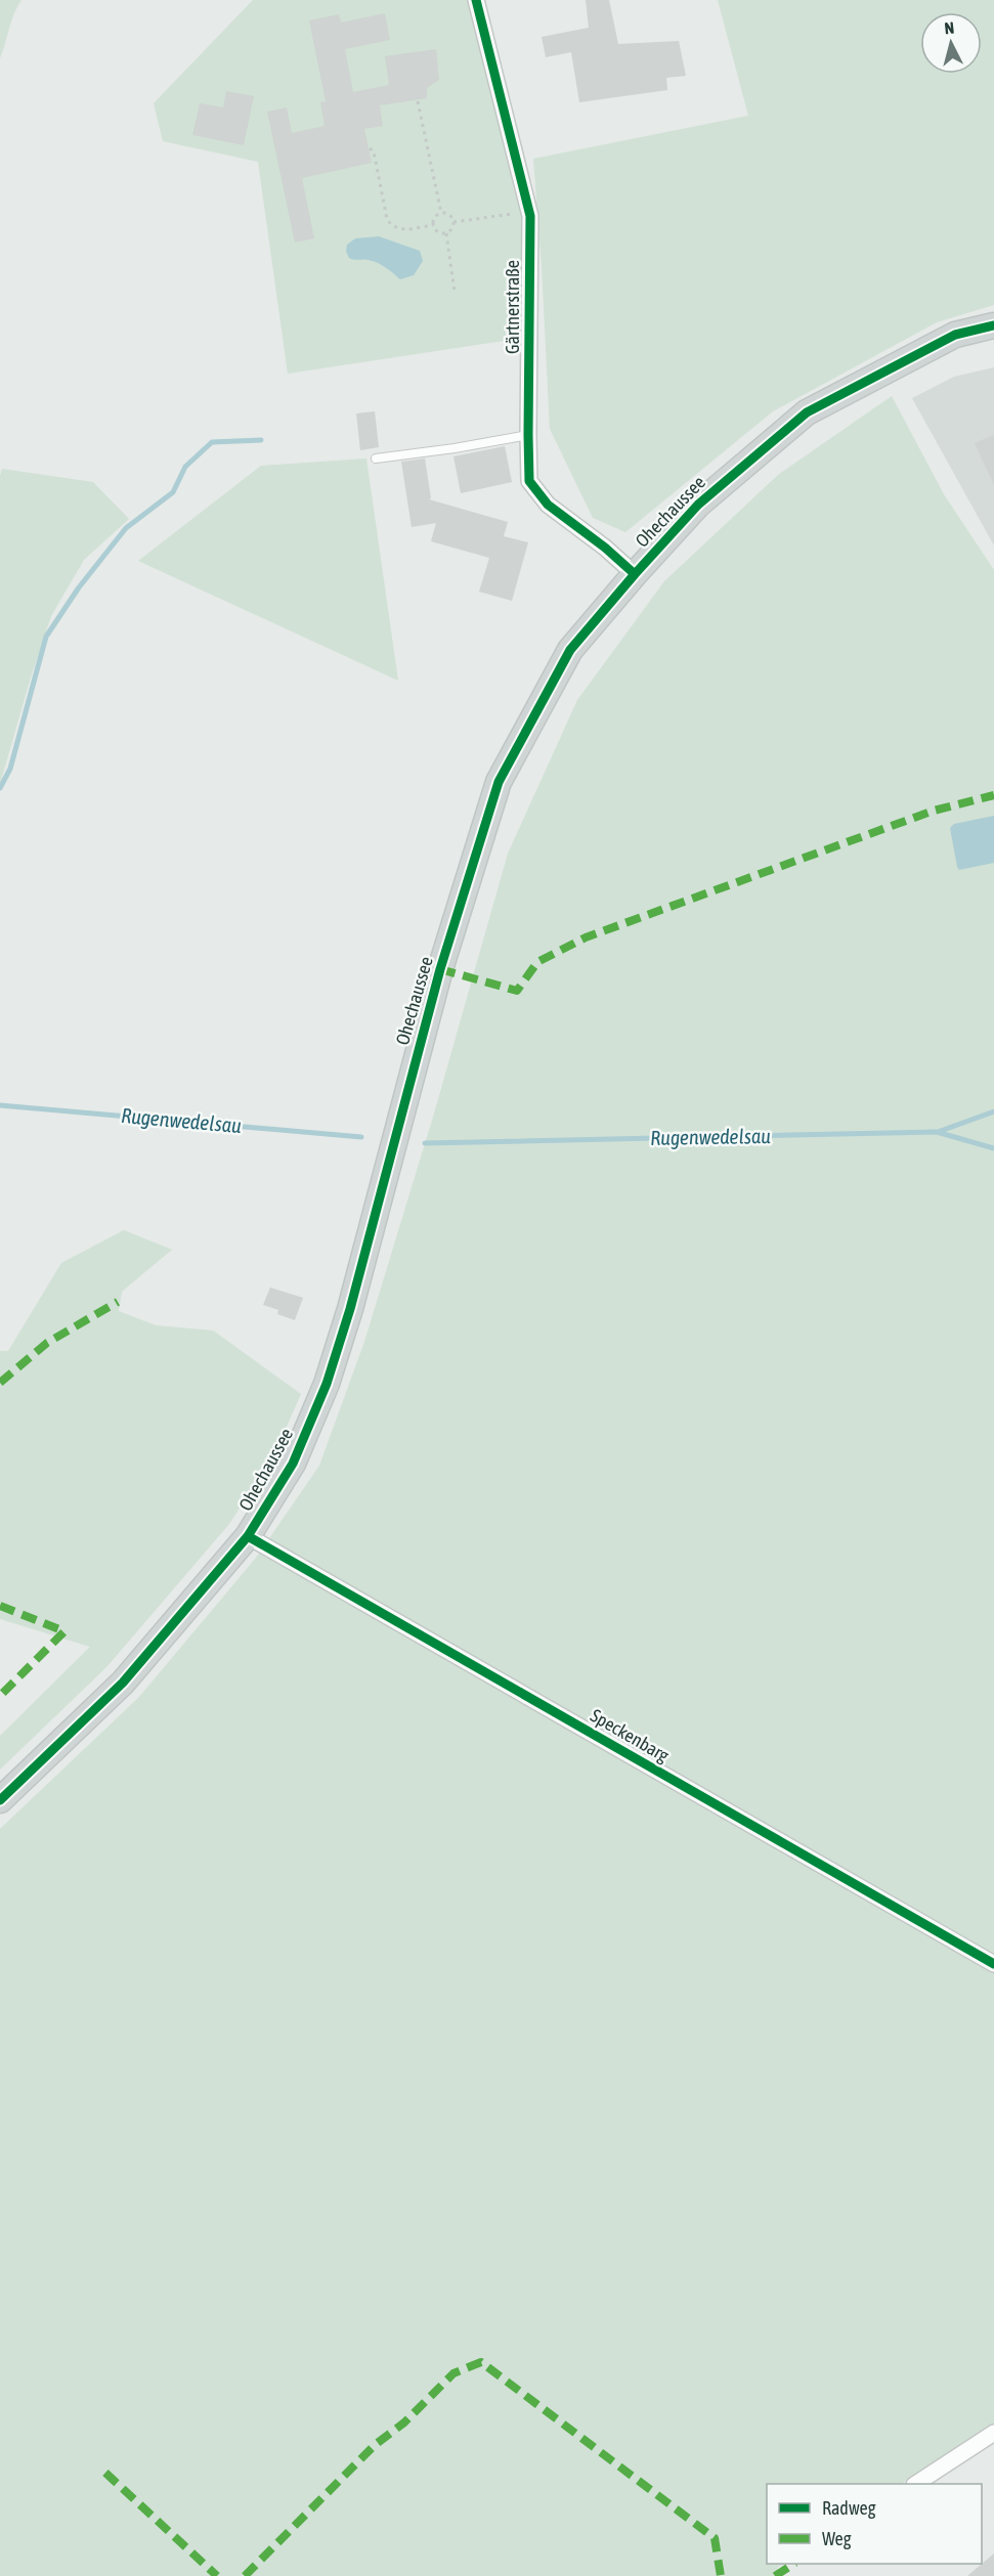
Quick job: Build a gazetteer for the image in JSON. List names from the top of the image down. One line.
{"streets":{"main road":["Ohechaussee"],"street":["Gärtnerstraße","Speckenbarg"]},"crossings":[["Gärtnerstraße","Ohechaussee"],["Ohechaussee","Speckenbarg"]],"water":["Rugenwedelsau"],"legend":["Radweg","Weg"],"north":"top"}
